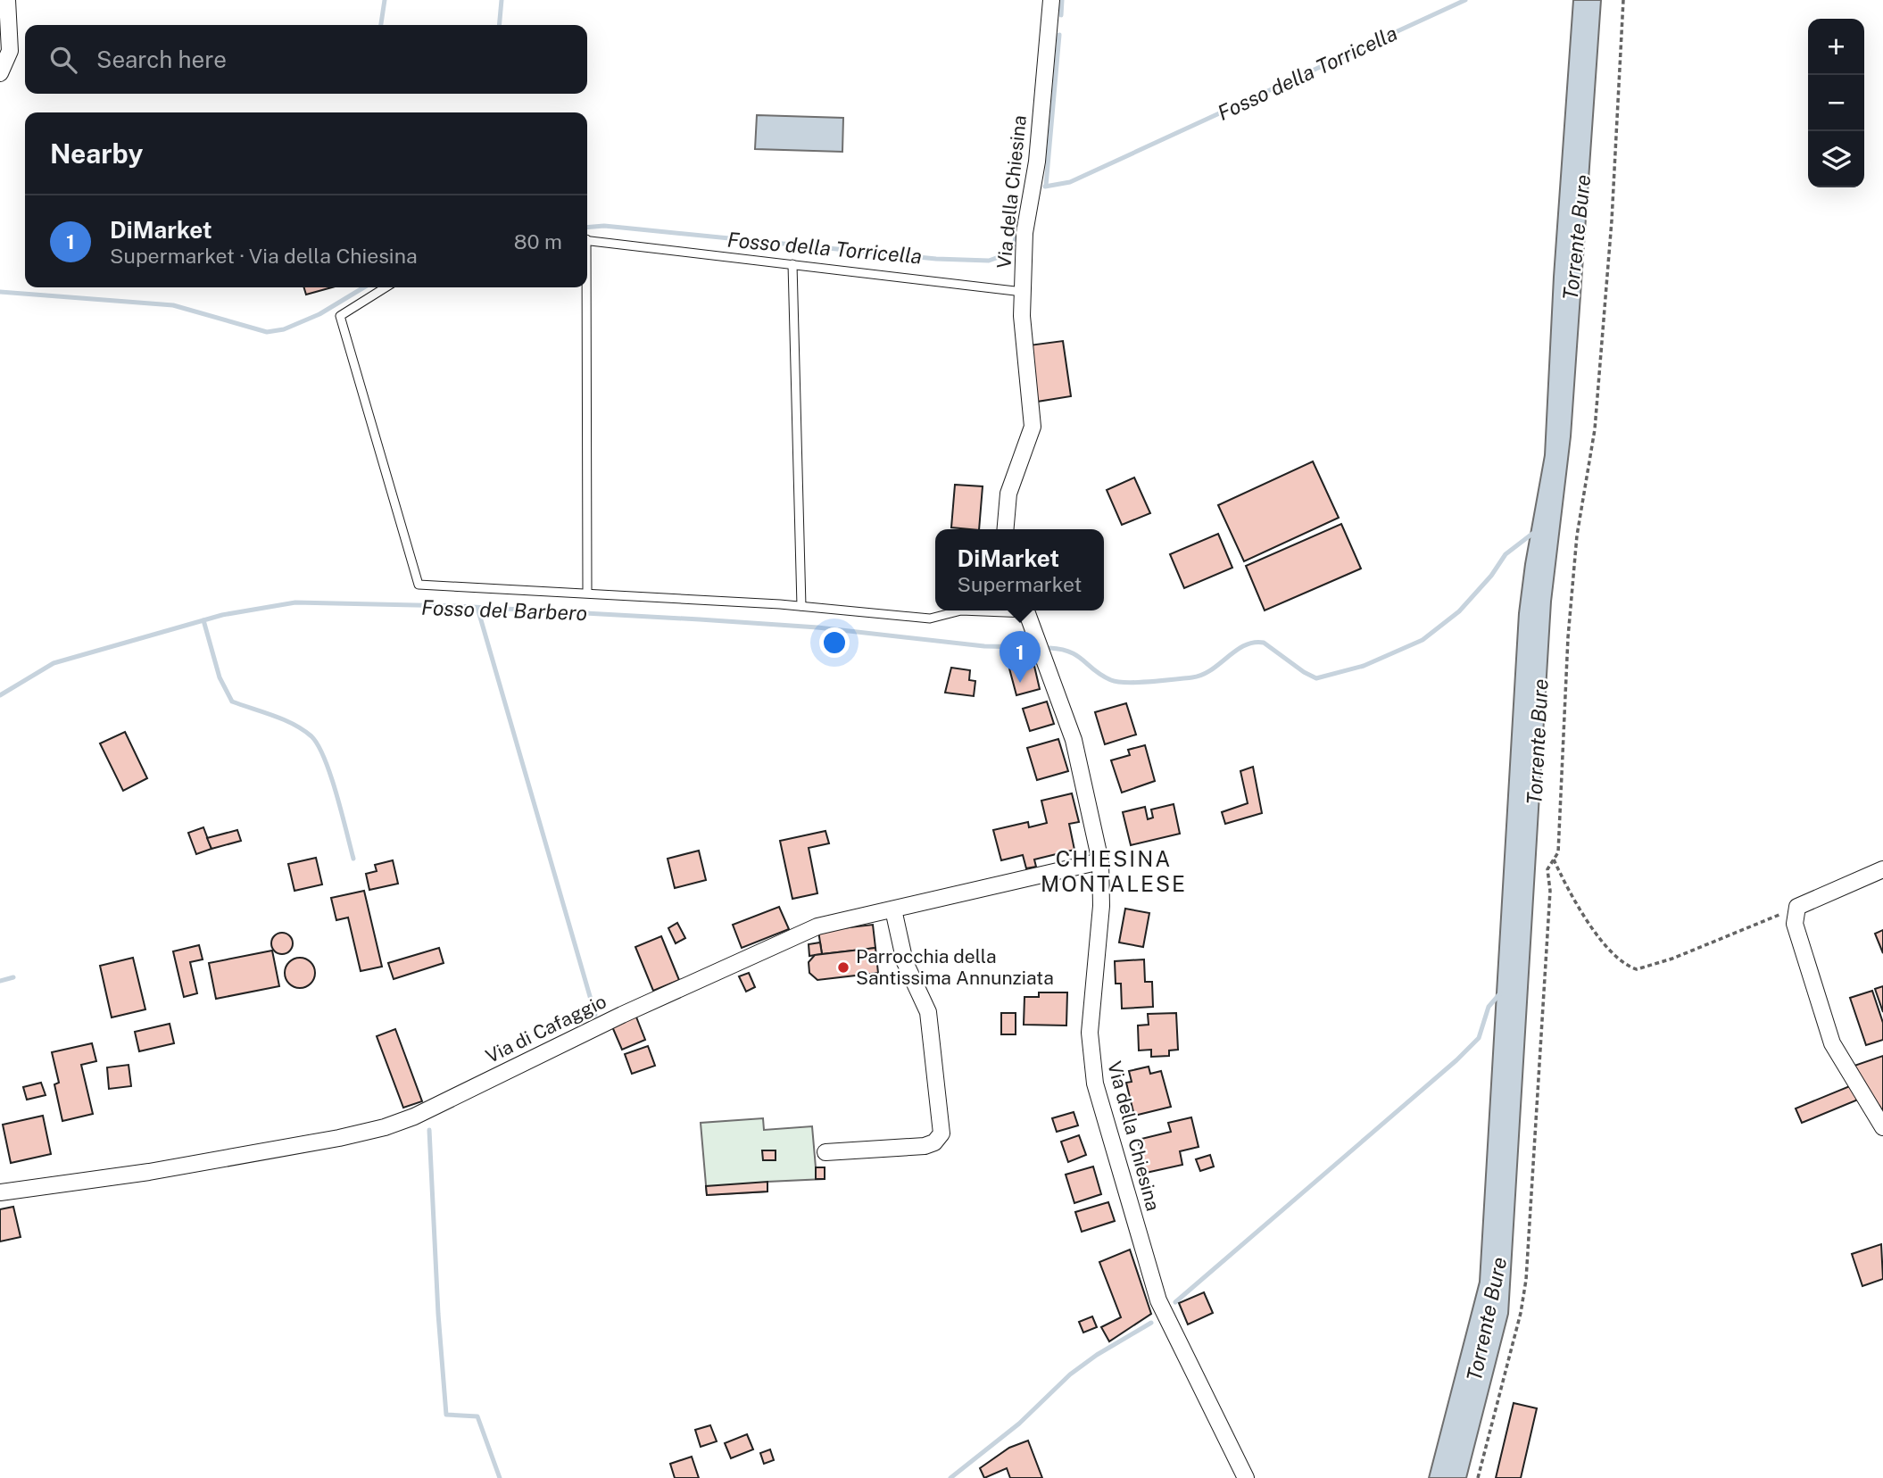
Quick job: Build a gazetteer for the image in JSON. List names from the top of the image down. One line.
{"streets":{"street":["Via della Chiesina","Via di Cafaggio"]},"crossings":[["Via della Chiesina","Via di Cafaggio"]],"districts":["CHIESINA MONTALESE"],"water":["Fosso della Torricella","Torrente Bure","Fosso del Barbero"],"places":["Parrocchia della Santissima Annunziata"],"page":{"map_buttons":["+","−"],"search":"Search here","heading":"Nearby","list":[{"mark":"1","name":"DiMarket","note":"Supermarket · Via della Chiesina","value":"80 m"}],"popup":["DiMarket","Supermarket"],"pins":"1"}}
